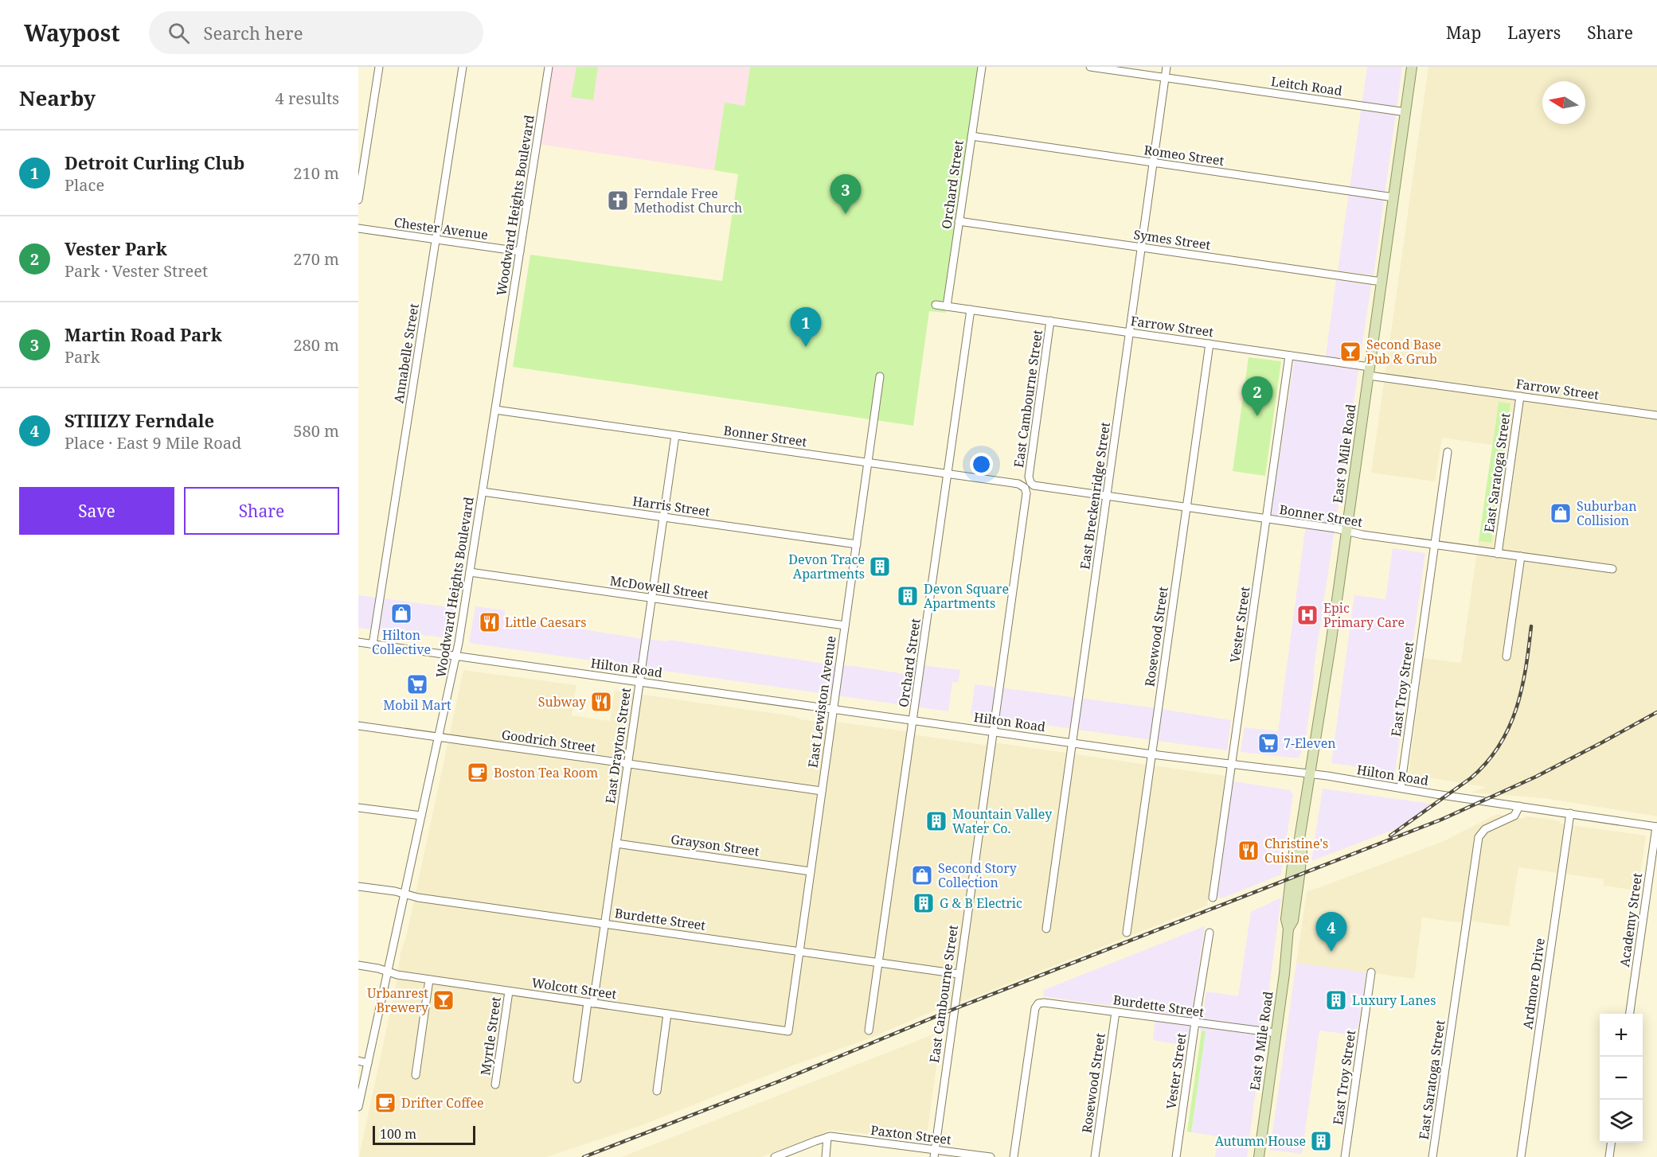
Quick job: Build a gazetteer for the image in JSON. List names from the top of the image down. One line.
{"streets":{"main road":["East 9 Mile Road"],"street":["Leitch Road","Romeo Street","Orchard Street","Woodward Heights Boulevard","Chester Avenue","Symes Street","Farrow Street","Annabelle Street","East Cambourne Street","Bonner Street","East Saratoga Street","East Breckenridge Street","Harris Street","McDowell Street","Vester Street","Rosewood Street","Hilton Road","East Troy Street","East Lewiston Avenue","Goodrich Street","East Drayton Street","Grayson Street","Burdette Street","Academy Street","Ardmore Drive","Wolcott Street","Myrtle Street","Paxton Street"]},"crossings":[["Leitch Road","East 9 Mile Road"],["Leitch Road","East Breckenridge Street"],["Romeo Street","Orchard Street"],["Romeo Street","East 9 Mile Road"],["Romeo Street","East Breckenridge Street"],["Orchard Street","Symes Street"],["Orchard Street","Farrow Street"],["Orchard Street","Bonner Street"],["Orchard Street","Hilton Road"],["Orchard Street","Burdette Street"],["Woodward Heights Boulevard","Chester Avenue"],["Woodward Heights Boulevard","Bonner Street"],["Woodward Heights Boulevard","Harris Street"],["Woodward Heights Boulevard","McDowell Street"],["Woodward Heights Boulevard","Hilton Road"],["Woodward Heights Boulevard","Goodrich Street"],["Woodward Heights Boulevard","Burdette Street"],["Woodward Heights Boulevard","Wolcott Street"],["Chester Avenue","Annabelle Street"],["Symes Street","East 9 Mile Road"],["Symes Street","East Breckenridge Street"],["Farrow Street","East Cambourne Street"],["Farrow Street","East 9 Mile Road"],["Farrow Street","East Saratoga Street"],["Farrow Street","East Breckenridge Street"],["Farrow Street","Vester Street"],["Farrow Street","Rosewood Street"],["Annabelle Street","Hilton Road"],["East Cambourne Street","Bonner Street"],["East Cambourne Street","Hilton Road"],["East Cambourne Street","Burdette Street"],["East Cambourne Street","Paxton Street"],["Bonner Street","East 9 Mile Road"],["Bonner Street","East Saratoga Street"],["Bonner Street","East Breckenridge Street"],["Bonner Street","Vester Street"],["Bonner Street","Rosewood Street"],["Bonner Street","East Troy Street"],["Bonner Street","East Lewiston Avenue"],["Bonner Street","East Drayton Street"],["East 9 Mile Road","Hilton Road"],["East 9 Mile Road","Burdette Street"],["East Saratoga Street","Hilton Road"],["East Breckenridge Street","Hilton Road"],["Harris Street","East Lewiston Avenue"],["Harris Street","East Drayton Street"],["McDowell Street","East Lewiston Avenue"],["McDowell Street","East Drayton Street"],["Vester Street","Hilton Road"],["Vester Street","Burdette Street"],["Rosewood Street","Hilton Road"],["Rosewood Street","Burdette Street"],["Hilton Road","East Troy Street"],["Hilton Road","East Lewiston Avenue"],["Hilton Road","East Drayton Street"],["Hilton Road","Academy Street"],["Hilton Road","Ardmore Drive"],["East Lewiston Avenue","Goodrich Street"],["East Lewiston Avenue","Grayson Street"],["East Lewiston Avenue","Burdette Street"],["East Lewiston Avenue","Wolcott Street"],["Goodrich Street","East Drayton Street"],["East Drayton Street","Grayson Street"],["East Drayton Street","Burdette Street"],["East Drayton Street","Wolcott Street"],["Wolcott Street","Myrtle Street"]],"places":{"church":["Ferndale Free Methodist Church"],"bar":["Second Base Pub & Grub","Urbanrest Brewery"],"shop":["Suburban Collision","Hilton Collective","Second Story Collection"],"building":["Devon Trace Apartments","Devon Square Apartments","Mountain Valley Water Co.","G & B Electric","Luxury Lanes","Autumn House"],"hospital":["Epic Primary Care"],"restaurant":["Little Caesars","Subway","Christine's Cuisine"],"supermarket":["Mobil Mart","7-Eleven"],"cafe":["Boston Tea Room","Drifter Coffee"]},"scale_bar":"100 m","north":"left","page":{"header":"Waypost","search":"Search here","nav":["Map","Layers","Share"],"heading":["Nearby","4 results"],"list":[{"mark":"1","name":"Detroit Curling Club","note":"Place","value":"210 m"},{"mark":"2","name":"Vester Park","note":"Park · Vester Street","value":"270 m"},{"mark":"3","name":"Martin Road Park","note":"Park","value":"280 m"},{"mark":"4","name":"STIIIZY Ferndale","note":"Place · East 9 Mile Road","value":"580 m"}],"pins":["3","1","2","4"],"buttons":["Save","Share"],"map_buttons":["+","−"],"scale":"100 m"}}
